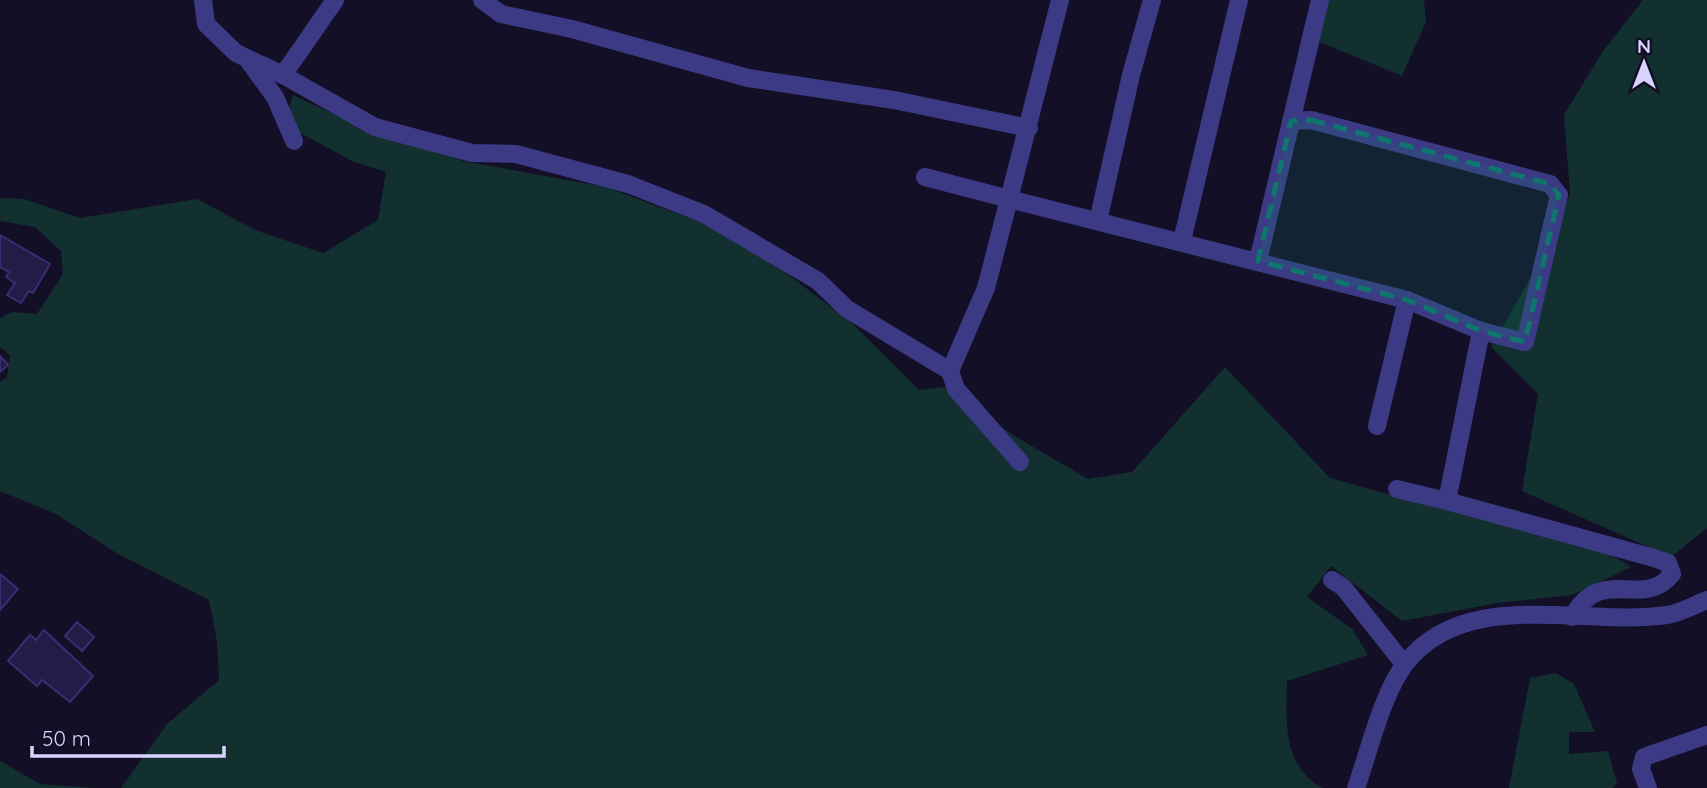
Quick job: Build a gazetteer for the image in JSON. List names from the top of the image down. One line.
{"scale_bar":"50 m","north":"top"}
